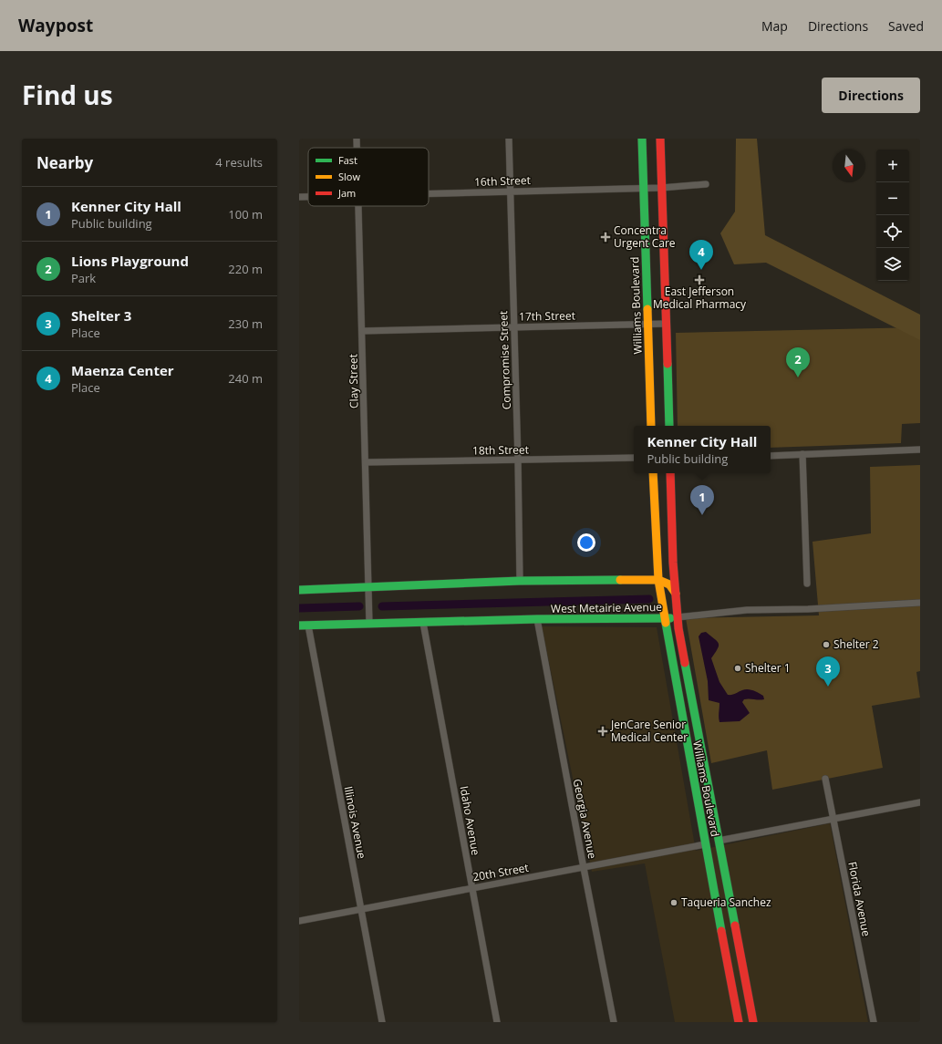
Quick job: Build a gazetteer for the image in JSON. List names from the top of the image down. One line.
{"streets":{"main road":["Williams Boulevard","West Metairie Avenue"],"street":["16th Street","17th Street","Compromise Street","Clay Street","18th Street","Georgia Avenue","Idaho Avenue","Illinois Avenue","20th Street","Florida Avenue"]},"crossings":[["16th Street","Williams Boulevard"],["16th Street","Compromise Street"],["Williams Boulevard","17th Street"],["Williams Boulevard","West Metairie Avenue"],["Williams Boulevard","20th Street"],["17th Street","Compromise Street"],["17th Street","Clay Street"],["Compromise Street","18th Street"],["Clay Street","18th Street"],["Clay Street","West Metairie Avenue"],["West Metairie Avenue","Georgia Avenue"],["West Metairie Avenue","Idaho Avenue"],["West Metairie Avenue","Illinois Avenue"],["Georgia Avenue","20th Street"],["Idaho Avenue","20th Street"],["Illinois Avenue","20th Street"]],"places":{"health":["Concentra Urgent Care","East Jefferson Medical Pharmacy","JenCare Senior Medical Center"],"other":["Shelter 2","Shelter 1","Taqueria Sanchez"]},"legend":["Fast","Slow","Jam"],"north":"bottom","page":{"header":"Waypost","nav":["Map","Directions","Saved"],"title":"Find us","buttons":"Directions","heading":["Nearby","4 results"],"map_buttons":["+","−"],"list":[{"mark":"1","name":"Kenner City Hall","note":"Public building","value":"100 m"},{"mark":"2","name":"Lions Playground","note":"Park","value":"220 m"},{"mark":"3","name":"Shelter 3","note":"Place","value":"230 m"},{"mark":"4","name":"Maenza Center","note":"Place","value":"240 m"}],"pins":["4","2","1","3"],"popup":["Kenner City Hall","Public building"]}}
